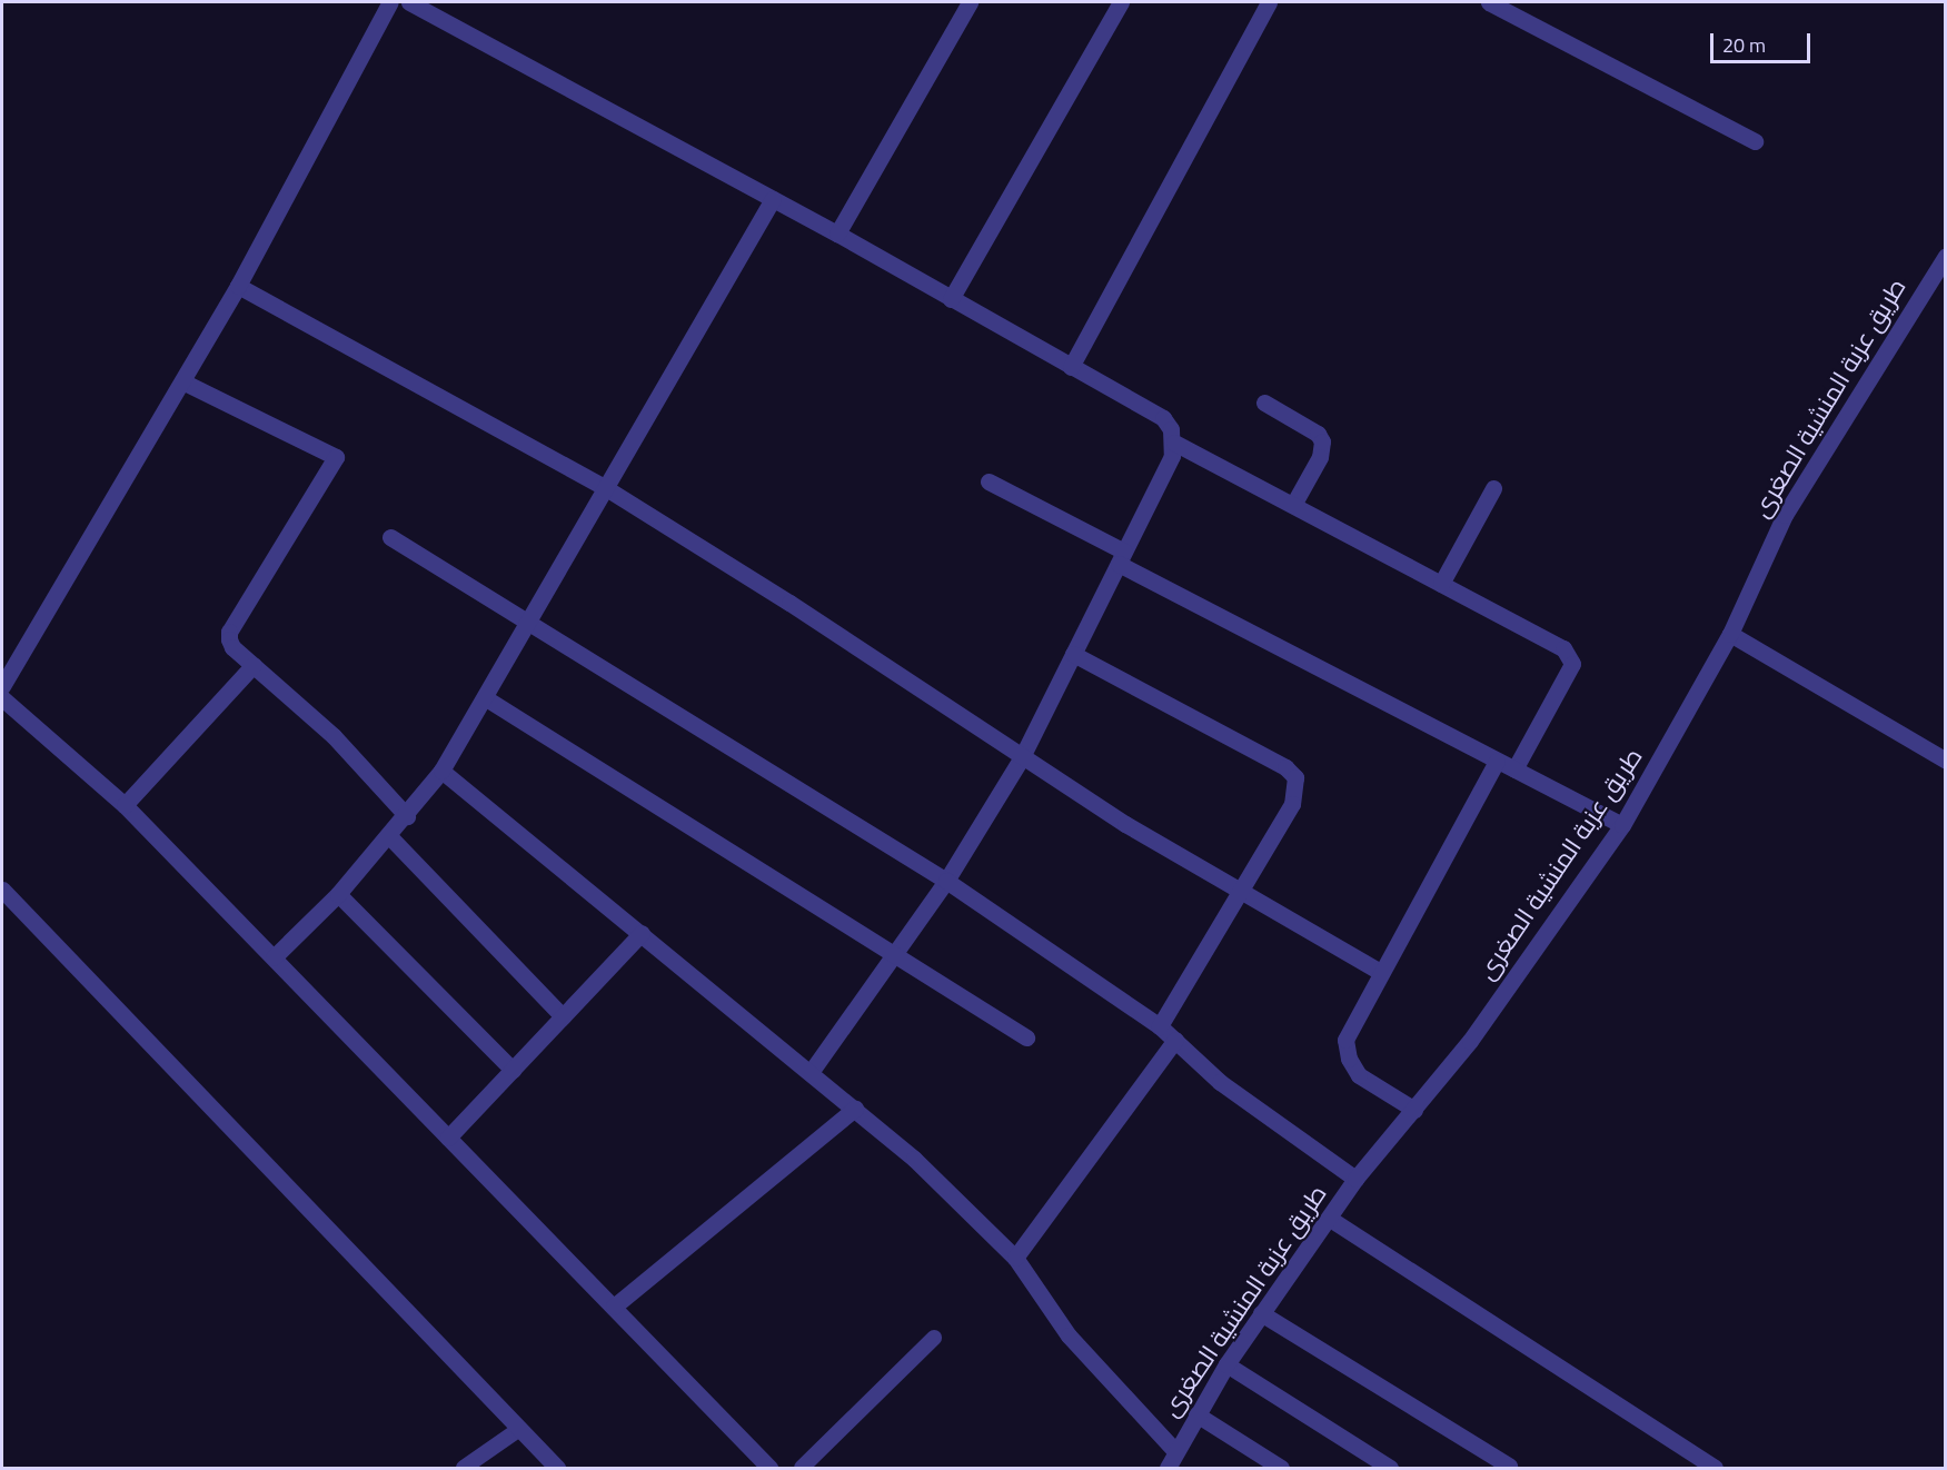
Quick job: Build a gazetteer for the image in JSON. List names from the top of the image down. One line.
{"streets":{"street":["طريق عزبة المنشية الصغرى"]},"scale_bar":"20 m"}
